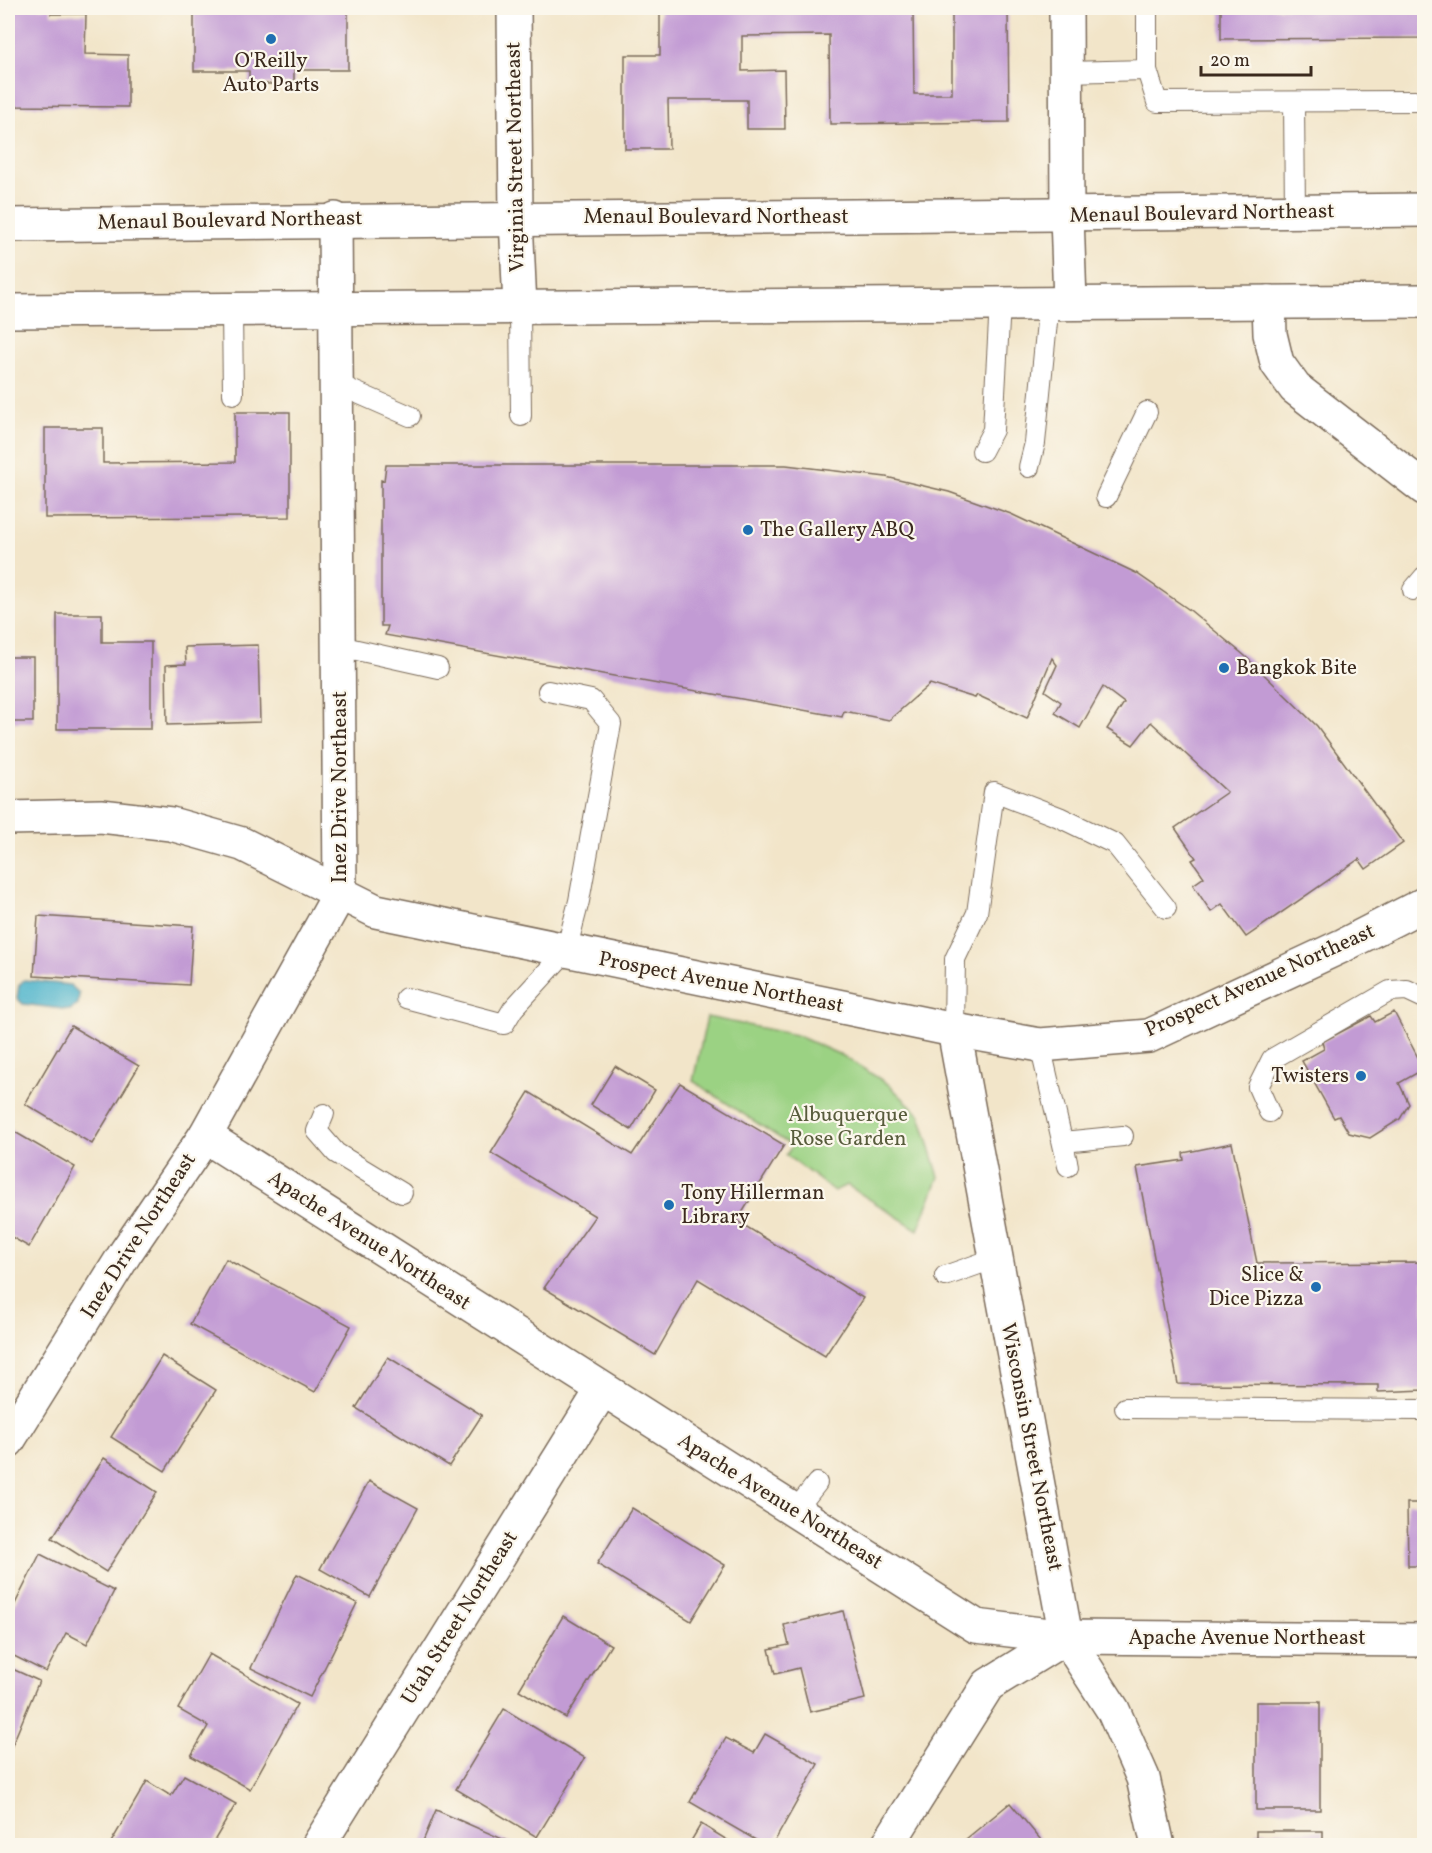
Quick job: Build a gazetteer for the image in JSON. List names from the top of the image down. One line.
{"streets":{"street":["Virginia Street Northeast","Menaul Boulevard Northeast","Inez Drive Northeast","Prospect Avenue Northeast","Apache Avenue Northeast","Wisconsin Street Northeast","Utah Street Northeast"]},"crossings":[["Virginia Street Northeast","Menaul Boulevard Northeast"],["Menaul Boulevard Northeast","Inez Drive Northeast"],["Inez Drive Northeast","Prospect Avenue Northeast"],["Inez Drive Northeast","Apache Avenue Northeast"],["Prospect Avenue Northeast","Wisconsin Street Northeast"],["Apache Avenue Northeast","Wisconsin Street Northeast"],["Apache Avenue Northeast","Utah Street Northeast"]],"parks":["Albuquerque Rose Garden"],"places":["O'Reilly Auto Parts","The Gallery ABQ","Bangkok Bite","Twisters","Tony Hillerman Library","Slice & Dice Pizza"],"scale_bar":"20 m"}
